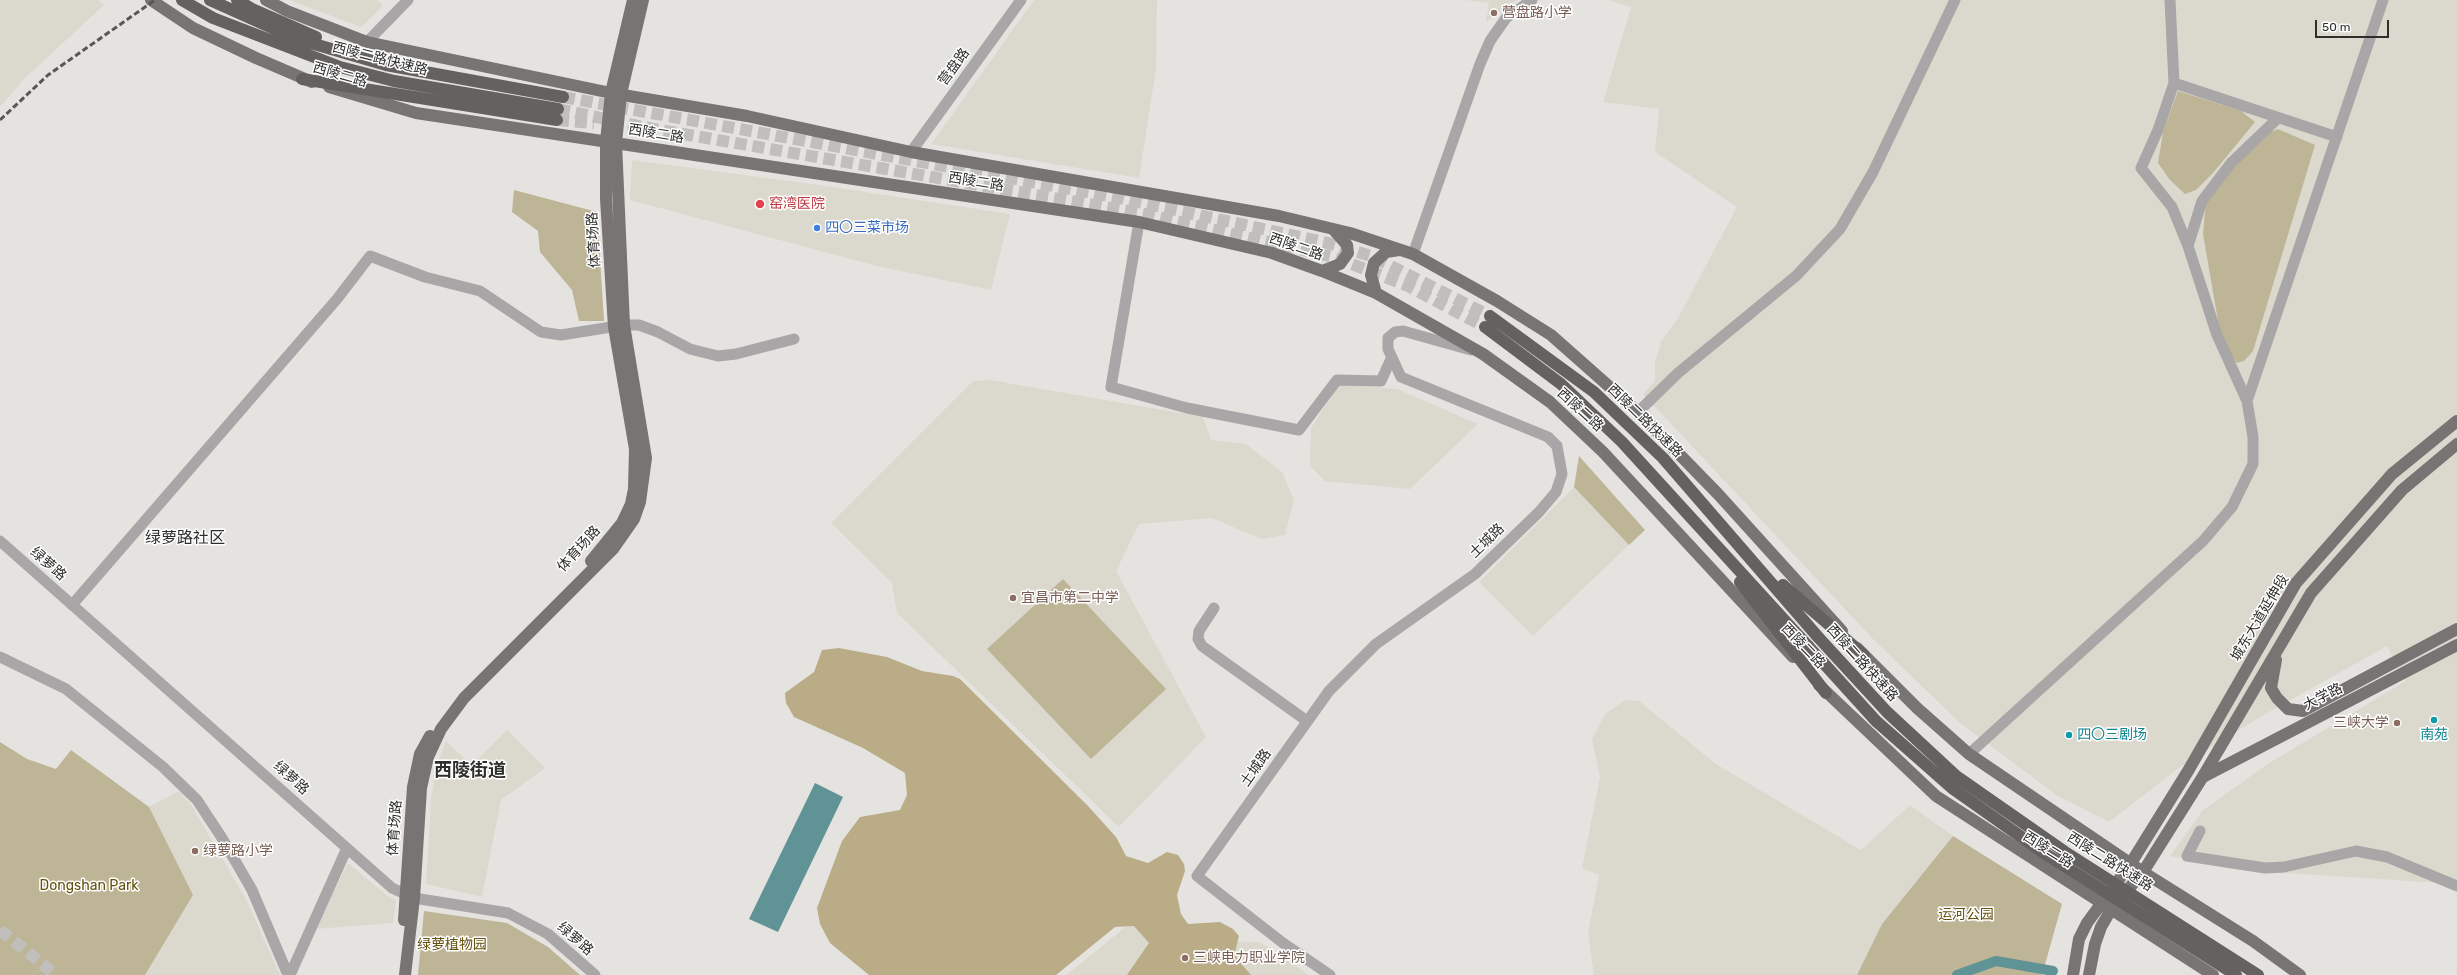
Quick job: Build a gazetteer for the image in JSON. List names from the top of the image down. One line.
{"streets":{"highway":["西陵二路快速路"],"main road":["西陵二路","体育场路","城东大道延伸段","大学路"],"street":["营盘路","土城路","绿萝路"]},"crossings":[["西陵二路快速路","西陵二路"],["营盘路","西陵二路"],["西陵二路","体育场路"],["西陵二路","土城路"],["西陵二路","城东大道延伸段"],["体育场路","绿萝路"]],"districts":["绿萝路社区","西陵街道"],"parks":["Dongshan Park","运河公园","绿萝植物园"],"places":["营盘路小学","窑湾医院","四〇三菜市场","宜昌市第二中学","南苑","三峡大学","四〇三剧场","绿萝路小学","三峡电力职业学院"],"scale_bar":"50 m"}
